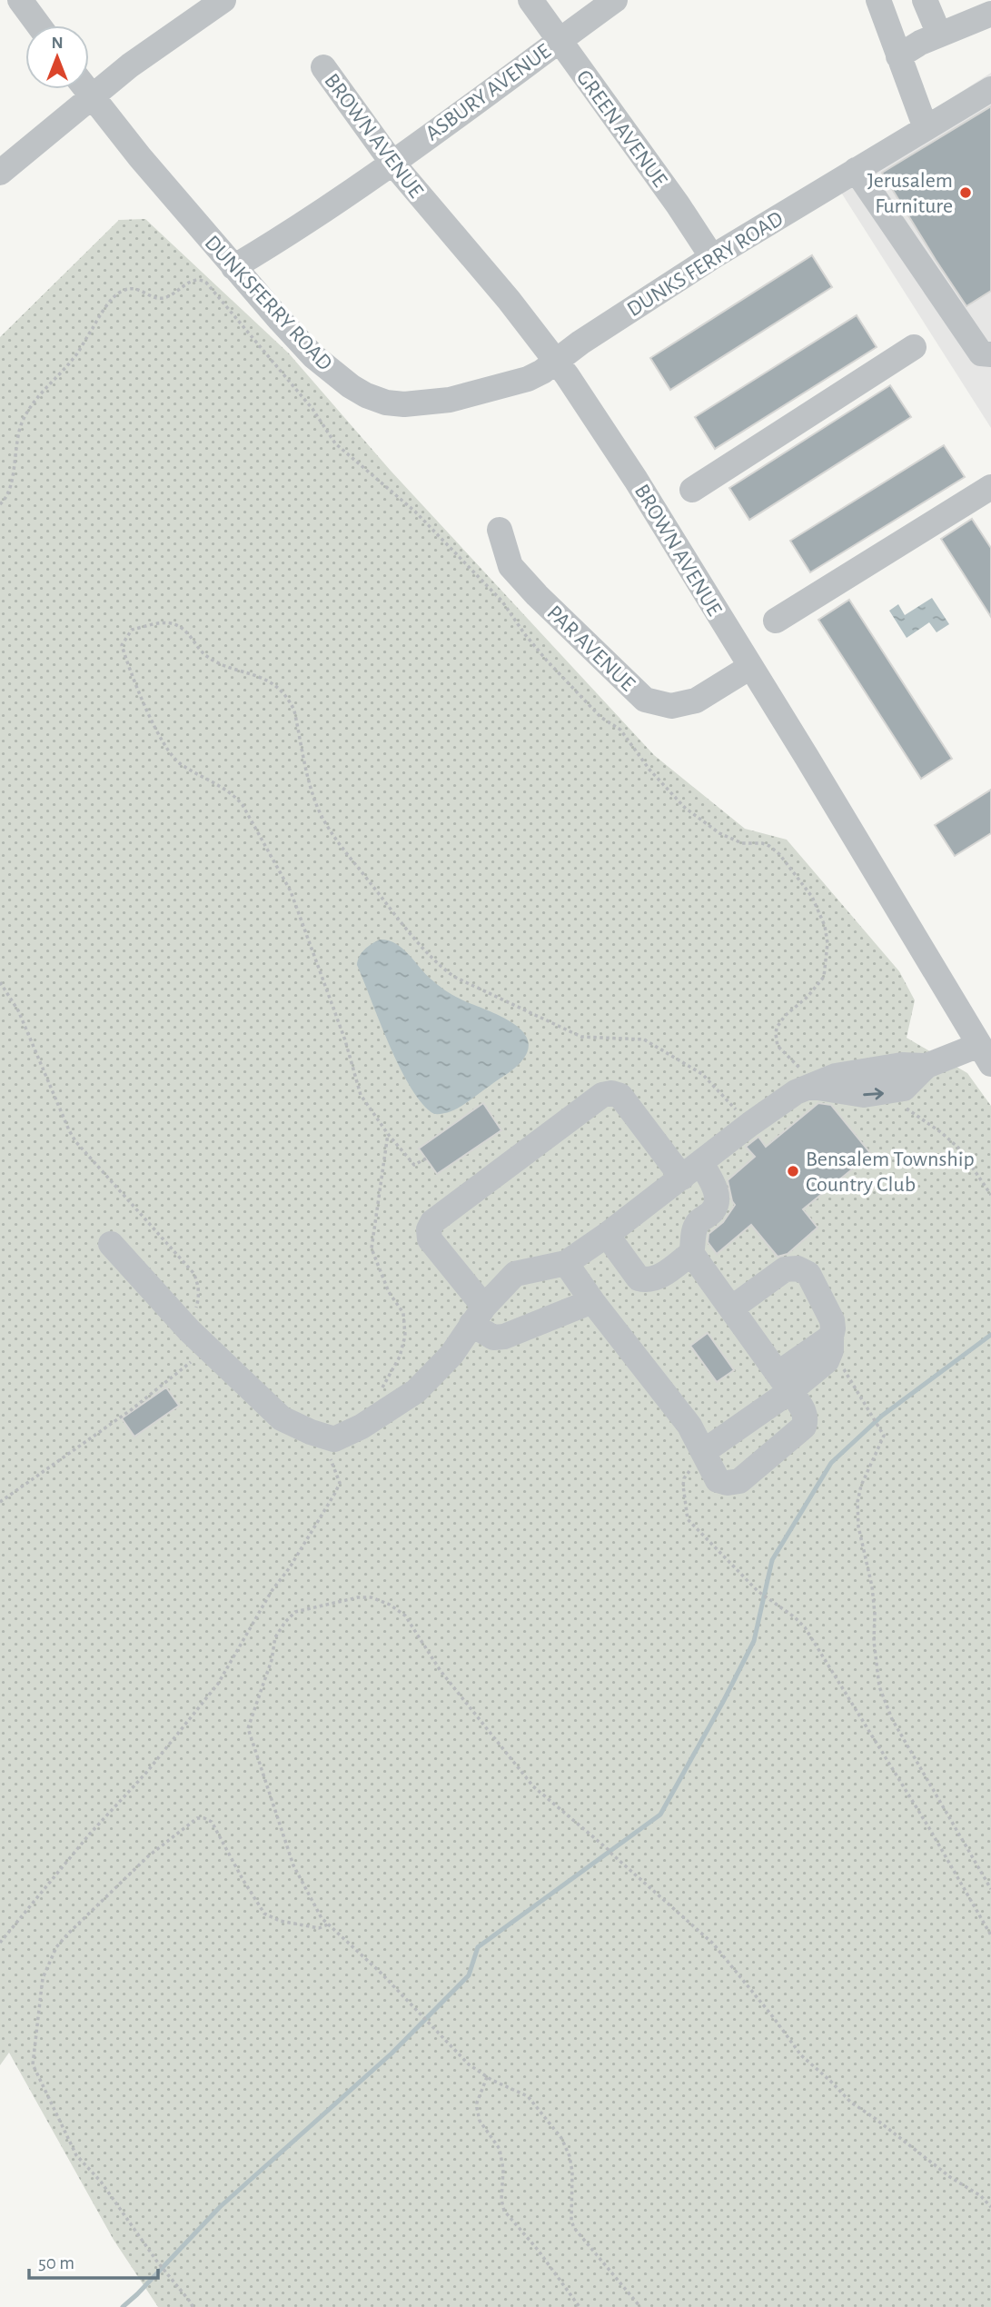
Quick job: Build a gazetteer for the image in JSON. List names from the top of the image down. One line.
{"streets":{"street":["ASBURY AVENUE","GREEN AVENUE","BROWN AVENUE","DUNKS FERRY ROAD","DUNKSFERRY ROAD","PAR AVENUE"]},"crossings":[["ASBURY AVENUE","GREEN AVENUE"],["ASBURY AVENUE","BROWN AVENUE"],["ASBURY AVENUE","DUNKSFERRY ROAD"],["GREEN AVENUE","DUNKS FERRY ROAD"],["BROWN AVENUE","DUNKS FERRY ROAD"],["BROWN AVENUE","DUNKSFERRY ROAD"],["BROWN AVENUE","PAR AVENUE"],["DUNKS FERRY ROAD","DUNKSFERRY ROAD"]],"places":["Jerusalem Furniture","Bensalem Township Country Club"],"scale_bar":"50 m","north":"top"}
